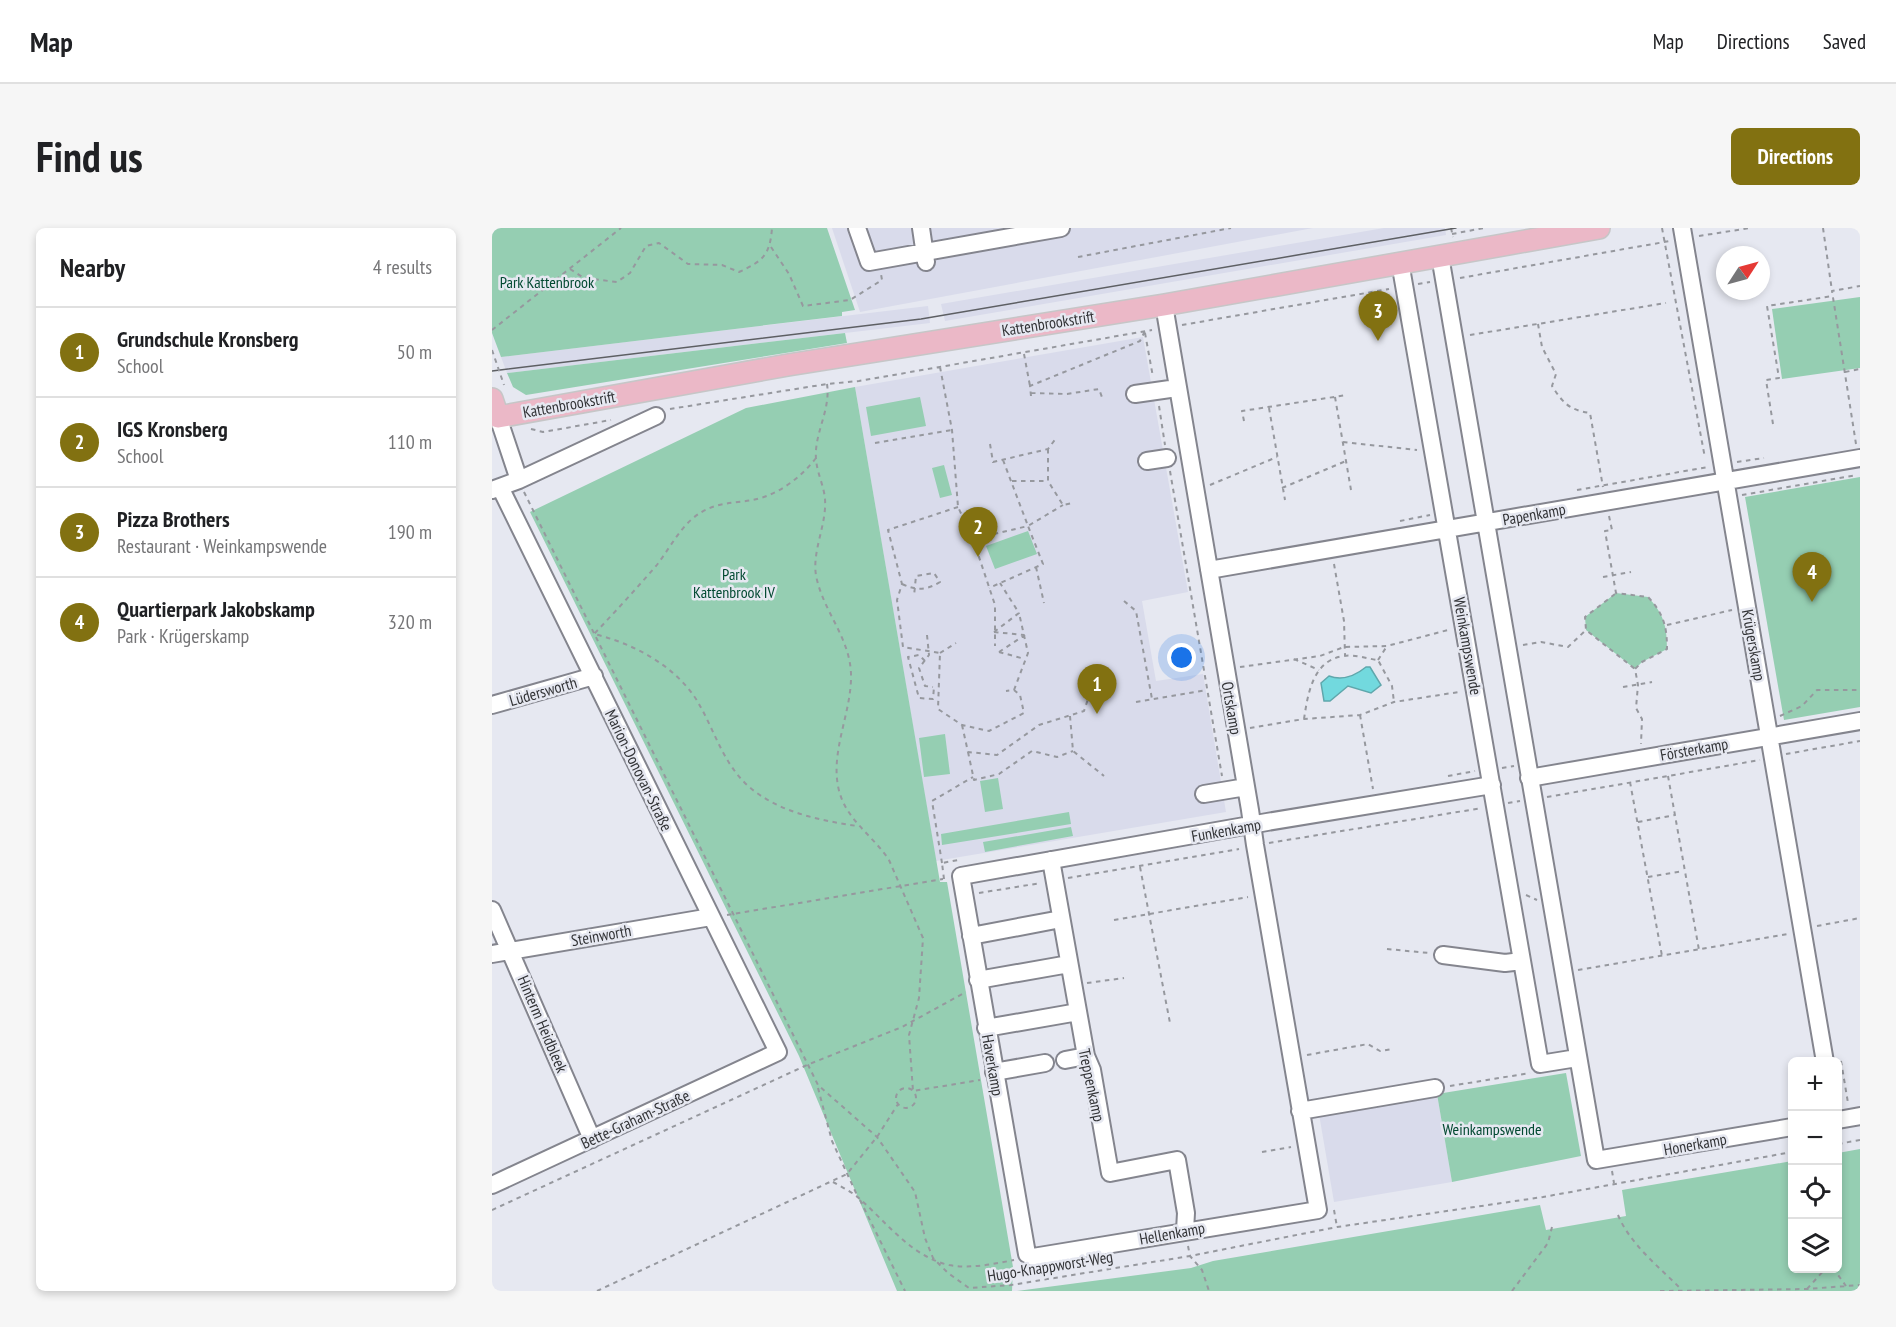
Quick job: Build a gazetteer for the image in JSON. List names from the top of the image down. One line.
{"streets":{"main road":["Kattenbrookstrift"],"street":["Papenkamp","Krügerskamp","Weinkampswende","Lüdersworth","Ortskamp","Försterkamp","Marion-Donovan-Straße","Funkenkamp","Steinworth","Hinterm Heidbleek","Haverkamp","Treppenkamp","Bette-Graham-Straße","Honerkamp","Hellenkamp"],"path":["Hugo-Knappworst-Weg"]},"crossings":[["Kattenbrookstrift","Weinkampswende"],["Kattenbrookstrift","Ortskamp"],["Papenkamp","Krügerskamp"],["Papenkamp","Weinkampswende"],["Papenkamp","Ortskamp"],["Krügerskamp","Försterkamp"],["Weinkampswende","Funkenkamp"],["Lüdersworth","Marion-Donovan-Straße"],["Ortskamp","Funkenkamp"],["Ortskamp","Hellenkamp"],["Marion-Donovan-Straße","Steinworth"],["Marion-Donovan-Straße","Bette-Graham-Straße"],["Funkenkamp","Haverkamp"],["Funkenkamp","Treppenkamp"],["Steinworth","Hinterm Heidbleek"],["Hinterm Heidbleek","Bette-Graham-Straße"],["Haverkamp","Hellenkamp"],["Treppenkamp","Hellenkamp"]],"parks":["Park Kattenbrook","Park Kattenbrook IV","Weinkampswende"],"north":"top right","page":{"header":"Map","nav":["Map","Directions","Saved"],"buttons":"Directions","title":"Find us","heading":["Nearby","4 results"],"pins":["3","2","4","1"],"list":[{"mark":"1","name":"Grundschule Kronsberg","note":"School","value":"50 m"},{"mark":"2","name":"IGS Kronsberg","note":"School","value":"110 m"},{"mark":"3","name":"Pizza Brothers","note":"Restaurant · Weinkampswende","value":"190 m"},{"mark":"4","name":"Quartierpark Jakobskamp","note":"Park · Krügerskamp","value":"320 m"}],"map_buttons":["+","−"]}}
